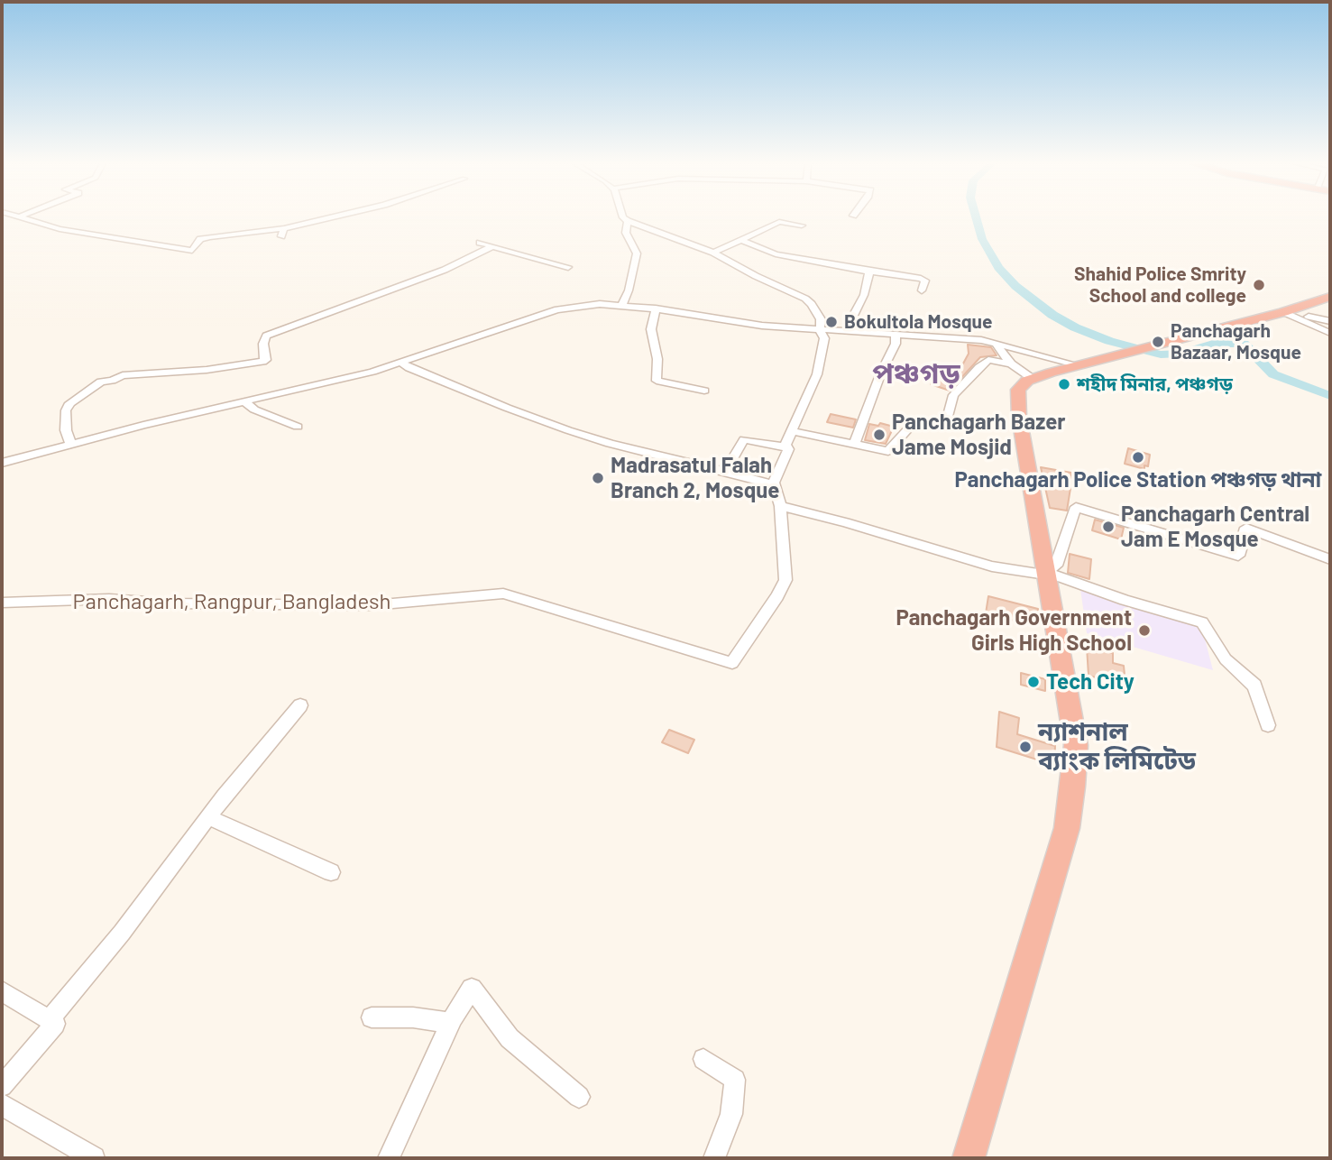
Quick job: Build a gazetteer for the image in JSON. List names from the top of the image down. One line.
{"streets":{"street":["Panchagarh, Rangpur, Bangladesh"]},"districts":["পঞ্চগড়"],"places":["Shahid Police Smrity School and college","Bokultola Mosque","Panchagarh Bazaar, Mosque","শহীদ মিনার, পঞ্চগড়","Panchagarh Bazer Jame Mosjid","Panchagarh Police Station পঞ্চগড় থানা","Madrasatul Falah Branch 2, Mosque","Panchagarh Central Jam E Mosque","Panchagarh Government Girls High School","Tech City","ন্যাশনাল ব্যাংক লিমিটেড"]}
